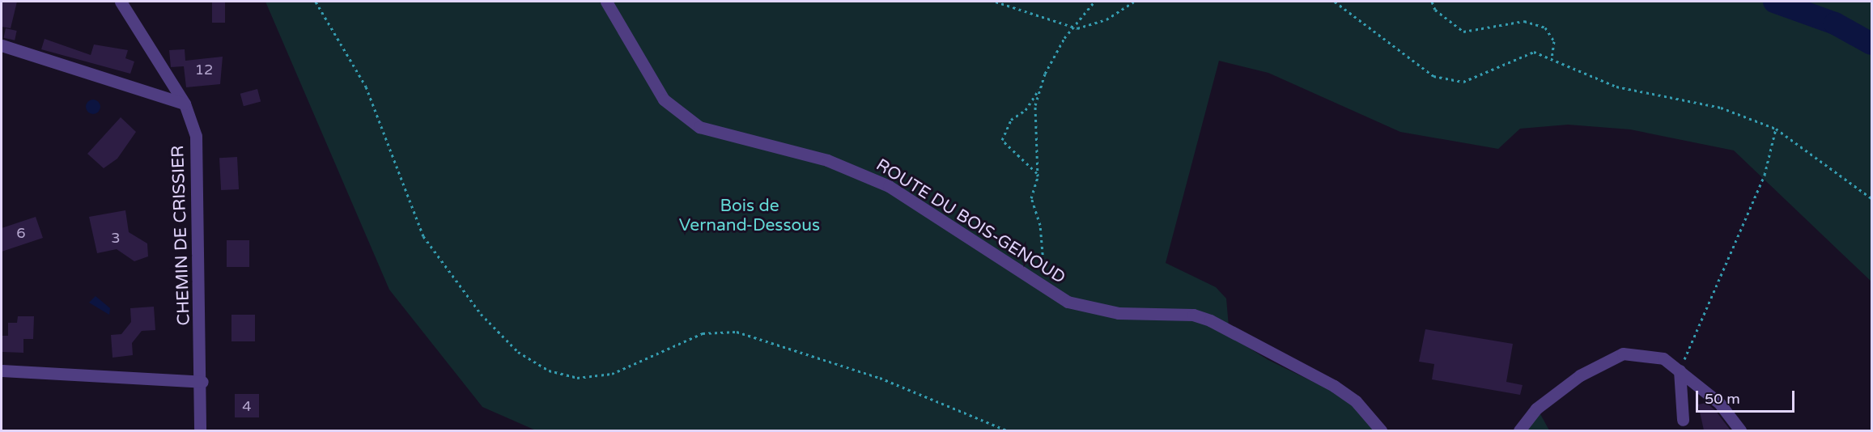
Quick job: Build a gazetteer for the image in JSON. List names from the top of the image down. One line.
{"streets":{"street":["ROUTE DU BOIS-GENOUD","CHEMIN DE CRISSIER"]},"parks":["Bois de Vernand-Dessous"],"house_numbers":["12","6","3","4"],"scale_bar":"50 m"}
